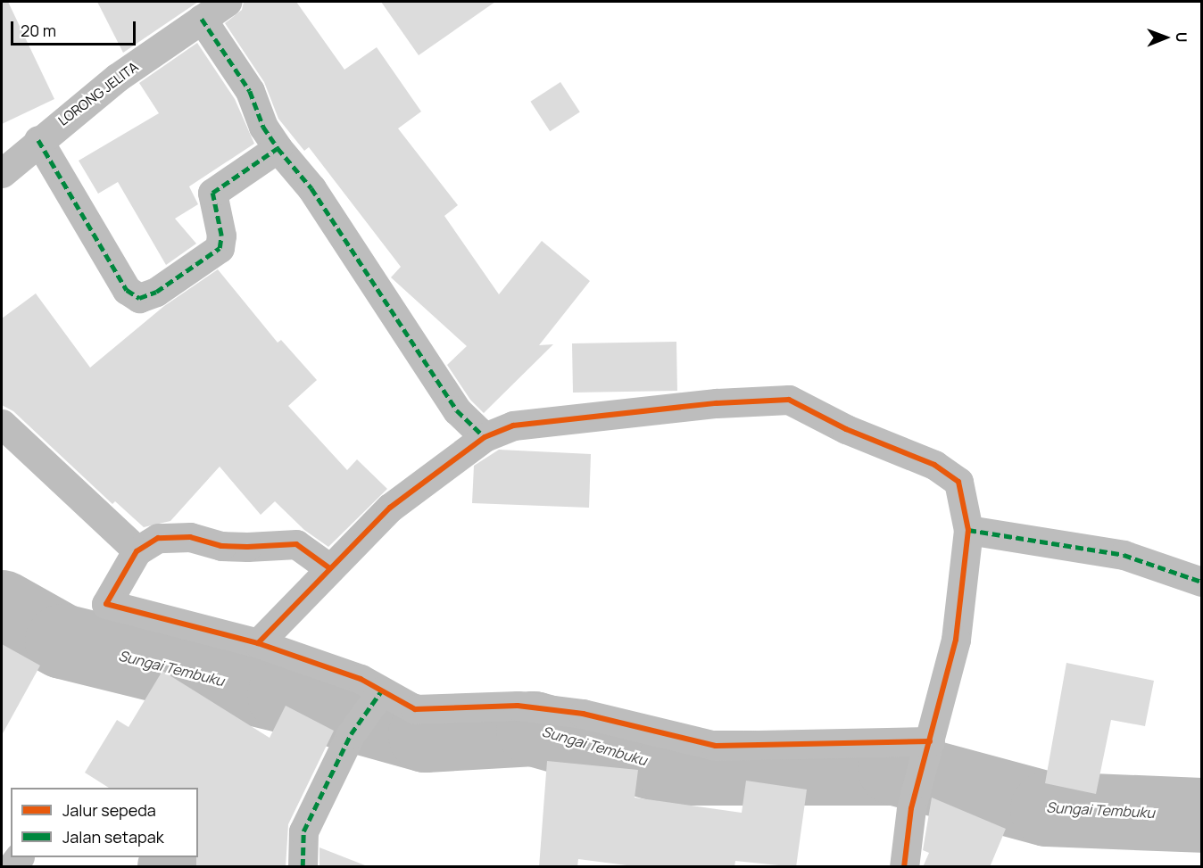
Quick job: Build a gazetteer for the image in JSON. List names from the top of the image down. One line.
{"streets":{"street":["LORONG JELITA"]},"water":["Sungai Tembuku"],"legend":["Jalur sepeda","Jalan setapak"],"scale_bar":"20 m","north":"right"}
